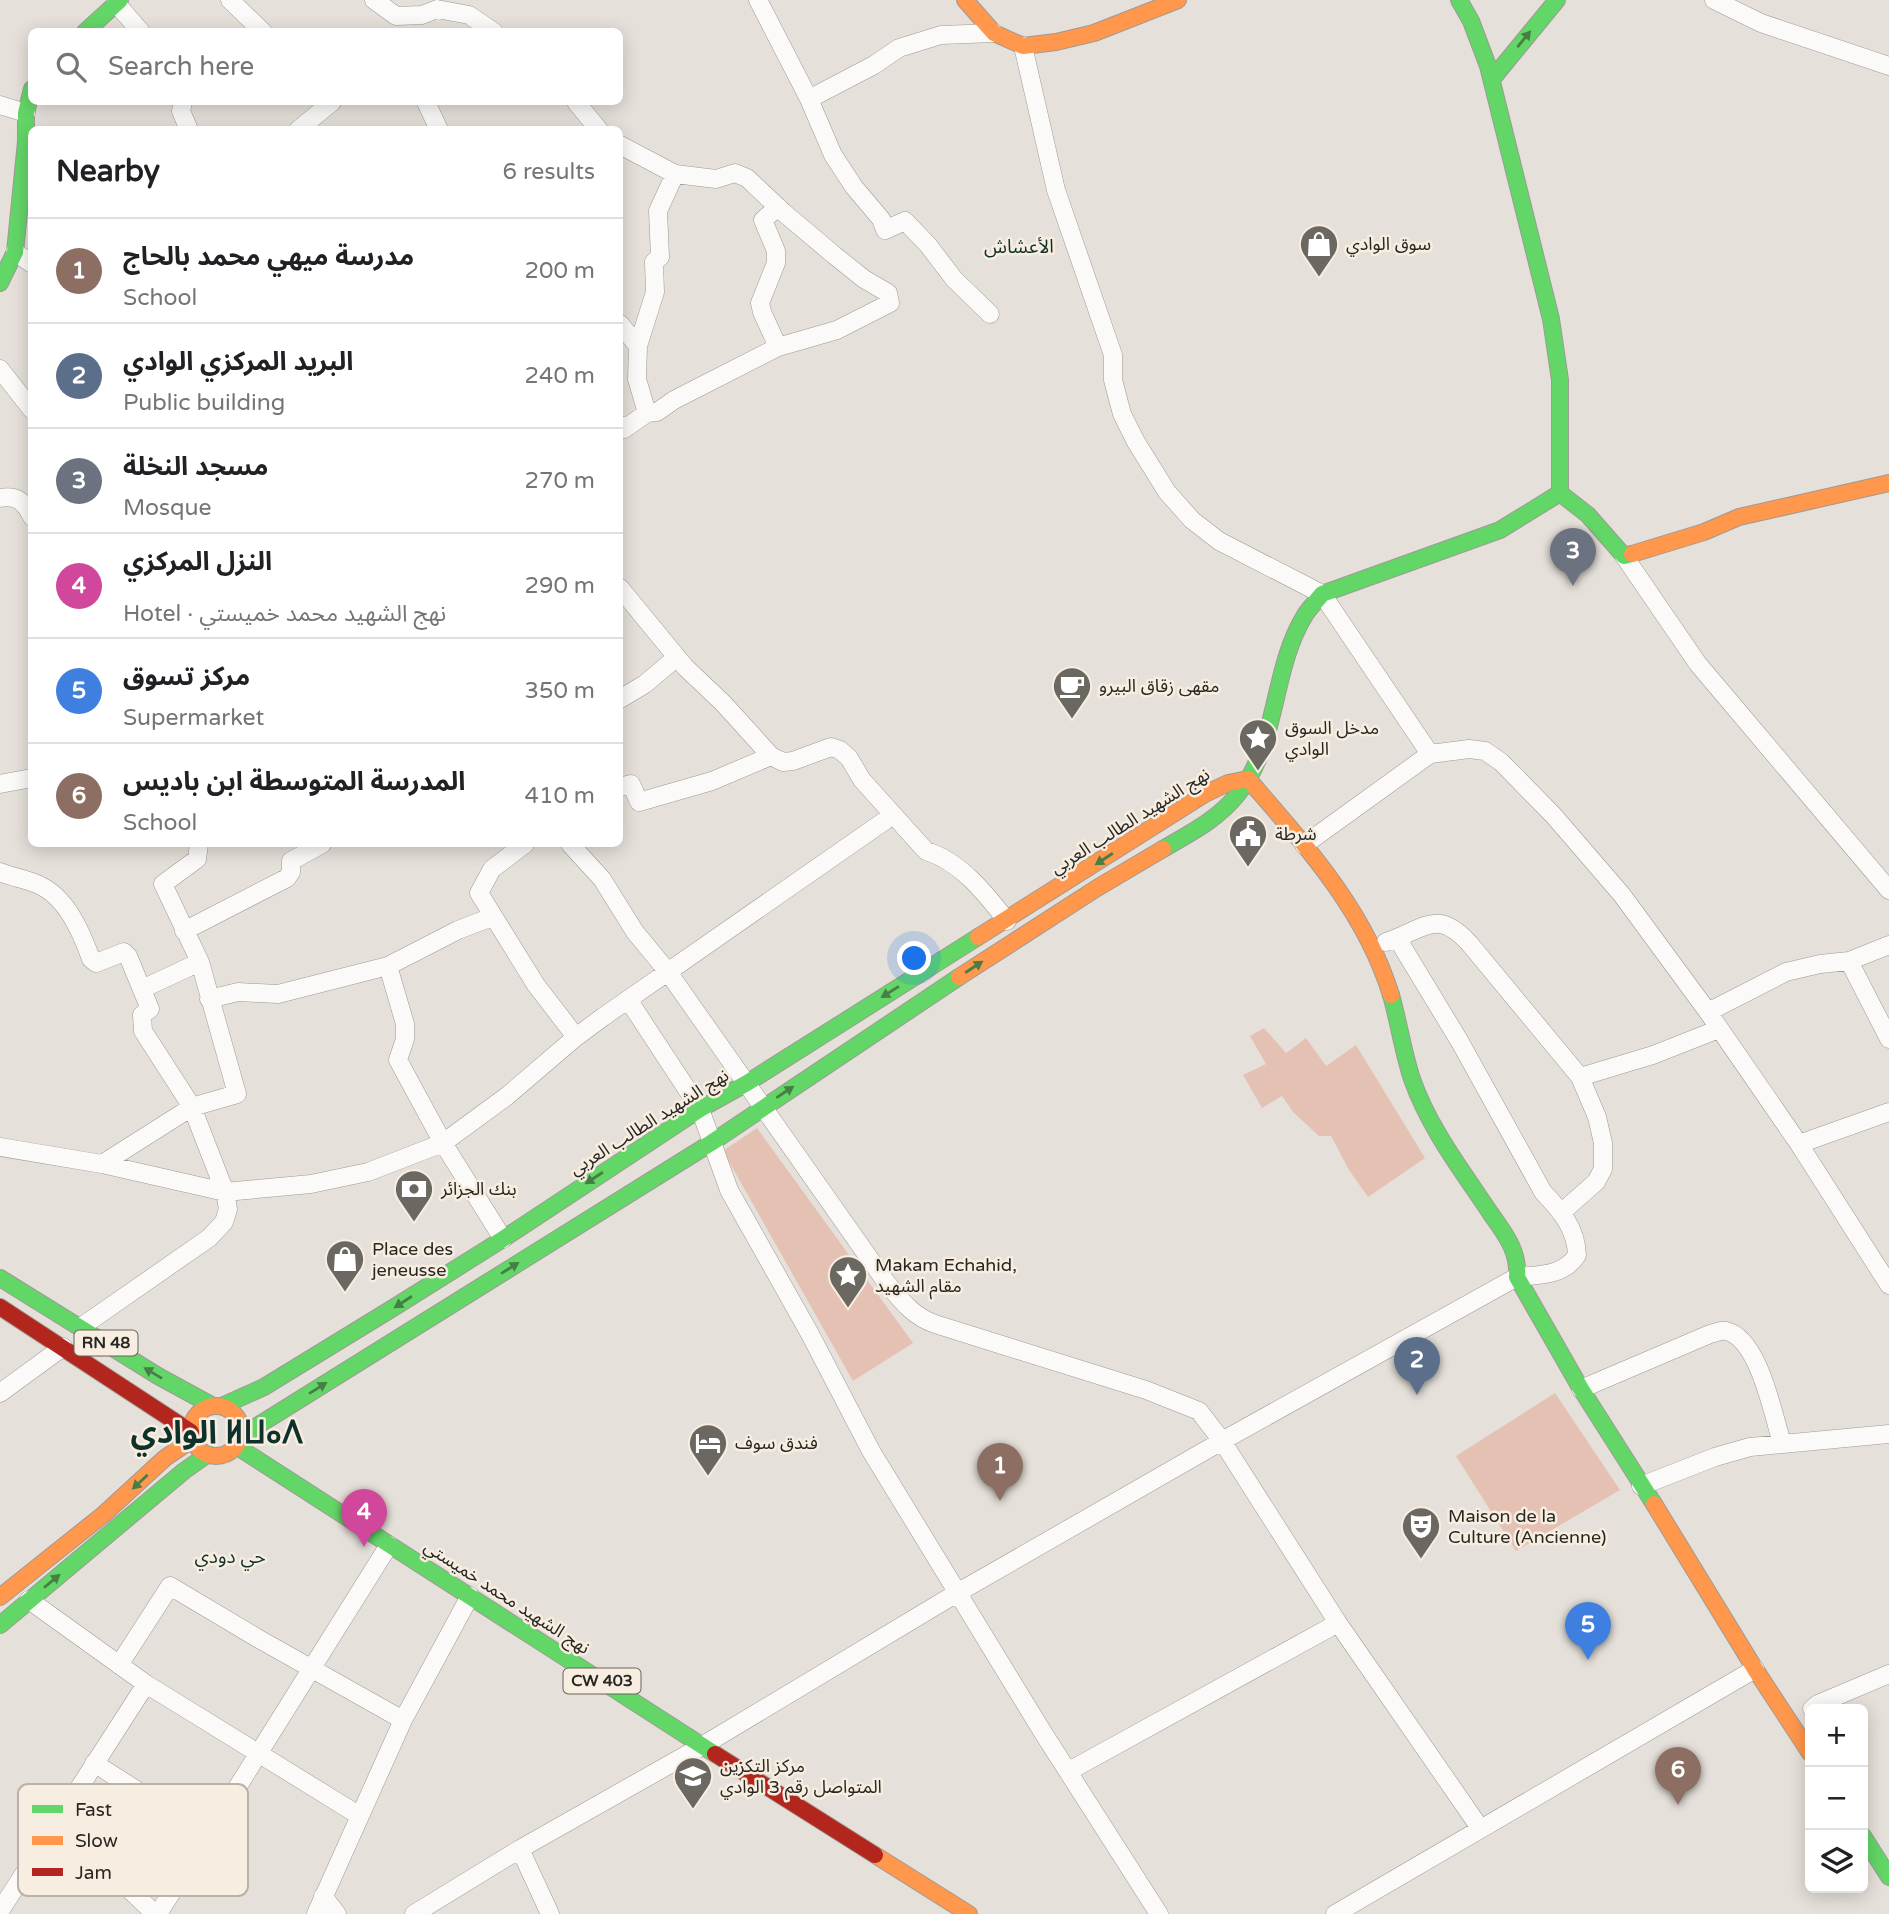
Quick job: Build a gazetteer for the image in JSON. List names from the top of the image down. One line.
{"streets":{"main road":["نهج الشهيد الطالب العربي","RN 48","نهج الشهيد محمد خميستي","CW 403"]},"crossings":[["نهج الشهيد الطالب العربي","RN 48"],["نهج الشهيد الطالب العربي","نهج الشهيد محمد خميستي"],["RN 48","نهج الشهيد محمد خميستي"]],"districts":["الأعشاش","الوادي ⵍⵡⴰⴷ","حي دودي"],"places":{"shop":["سوق الوادي","Place des jeneusse"],"cafe":["مقهى زقاق البيرو"],"place":["مدخل السوق الوادي","Makam Echahid, مقام الشهيد"],"public building":["شرطة"],"bank":["بنك الجزائر"],"hotel":["فندق سوف"],"theatre":["Maison de la Culture (Ancienne)"],"school or university":["مركز التكزين المتواصل رقم 3 الوادي"]},"legend":["Fast","Slow","Jam"],"page":{"search":"Search here","heading":["Nearby","6 results"],"list":[{"mark":"1","name":"مدرسة ميهي محمد بالحاج","note":"School","value":"200 m"},{"mark":"2","name":"البريد المركزي الوادي","note":"Public building","value":"240 m"},{"mark":"3","name":"مسجد النخلة","note":"Mosque","value":"270 m"},{"mark":"4","name":"النزل المركزي","note":"Hotel · نهج الشهيد محمد خميستي","value":"290 m"},{"mark":"5","name":"مركز تسوق","note":"Supermarket","value":"350 m"},{"mark":"6","name":"المدرسة المتوسطة ابن باديس","note":"School","value":"410 m"}],"pins":["3","2","1","4","5","6"],"map_buttons":["+","−"]}}
